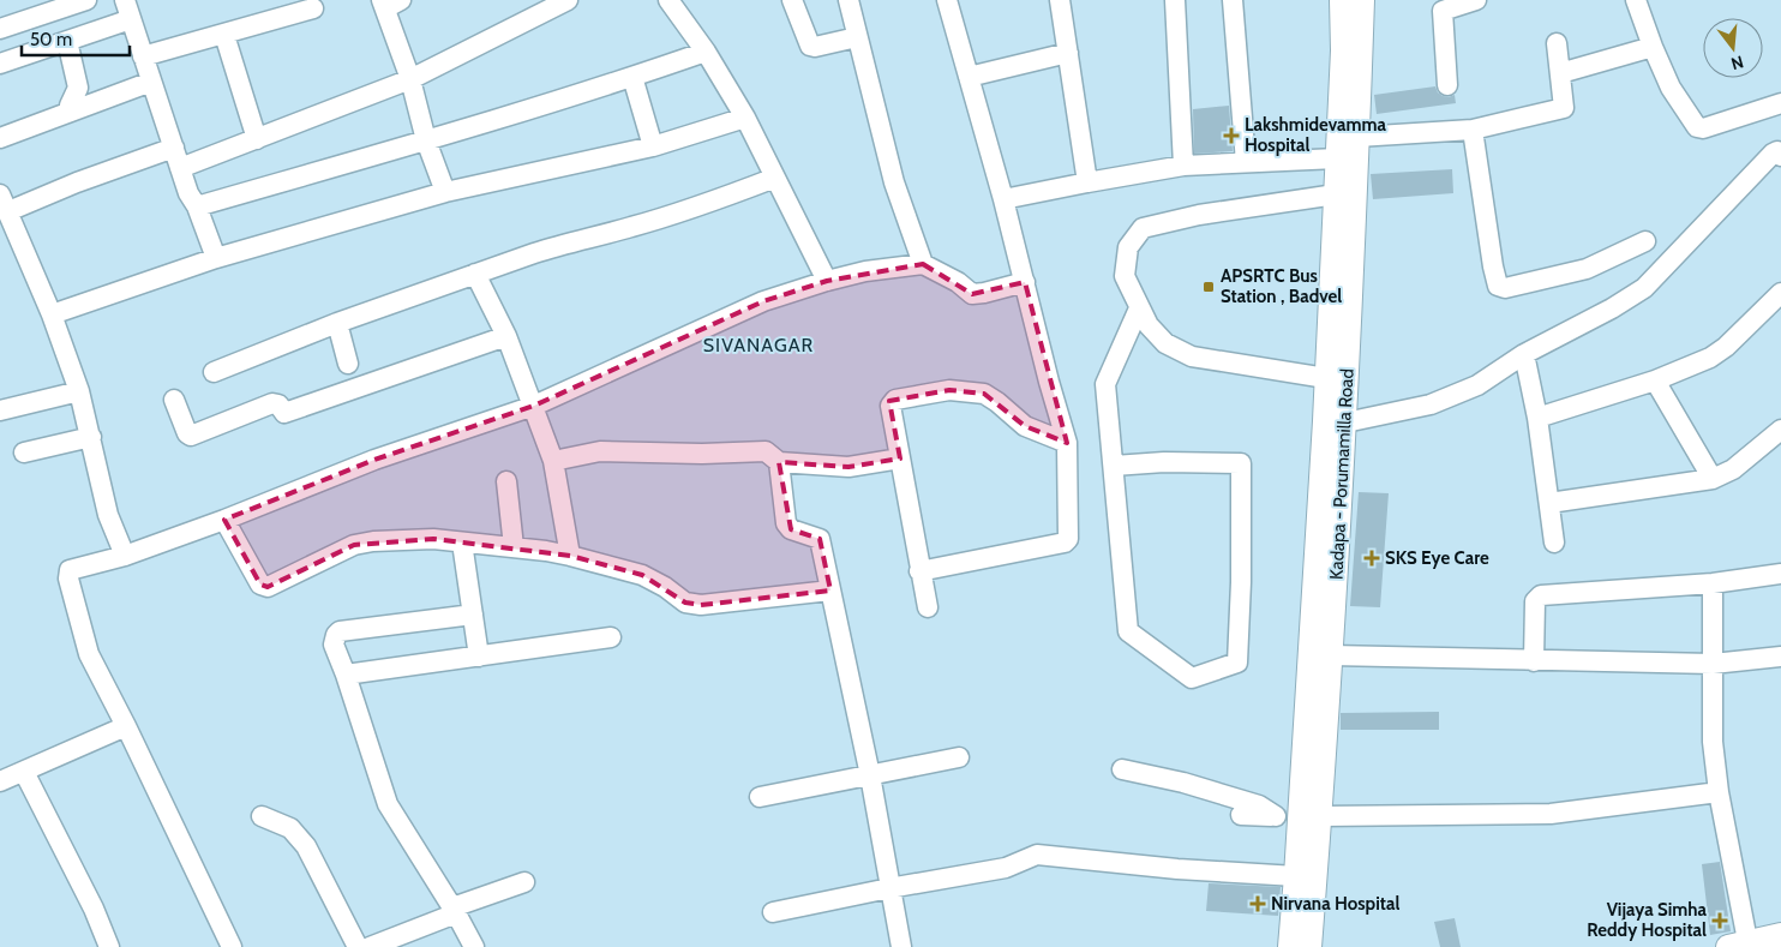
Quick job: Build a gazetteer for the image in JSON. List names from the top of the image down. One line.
{"streets":{"main road":["Kadapa - Porumamilla Road"]},"districts":["SIVANAGAR"],"places":{"health":["Lakshmidevamma Hospital","SKS Eye Care","Nirvana Hospital","Vijaya Simha Reddy Hospital"],"transit":["APSRTC Bus Station , Badvel"]},"scale_bar":"50 m","north":"bottom"}
